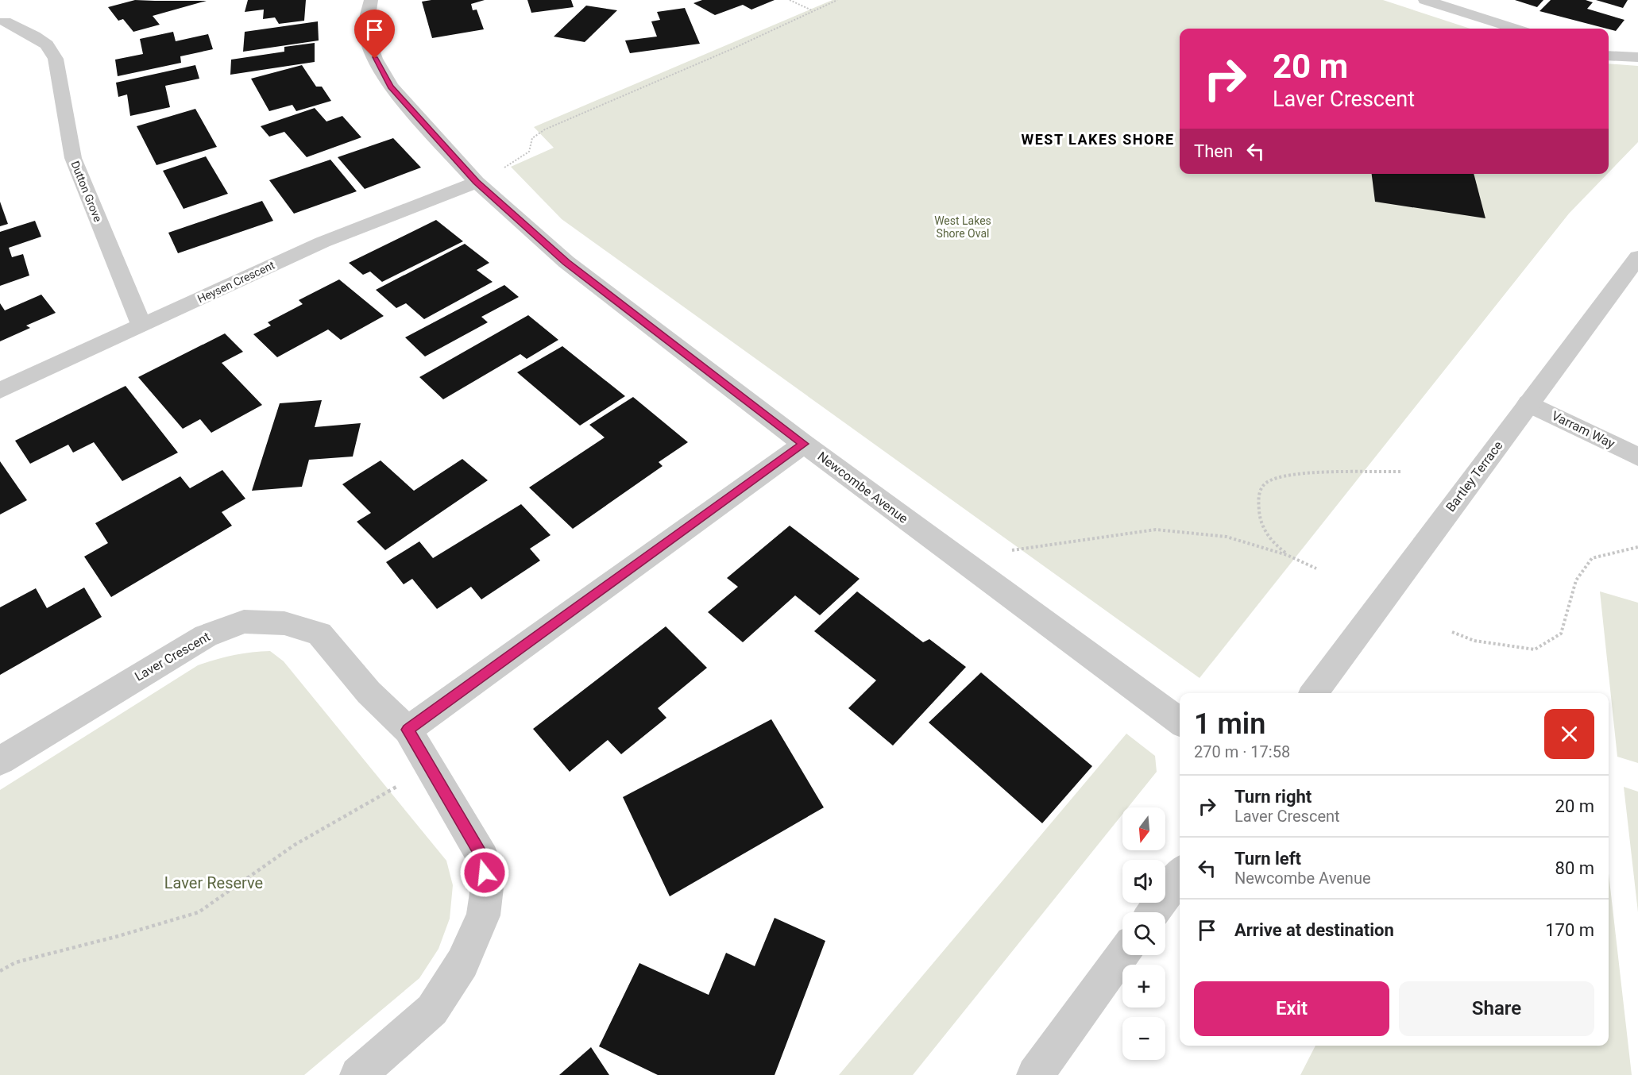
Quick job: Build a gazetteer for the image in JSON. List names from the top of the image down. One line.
{"streets":{"street":["Dutton Grove","Heysen Crescent","Varram Way","Bartley Terrace","Newcombe Avenue","Laver Crescent"]},"crossings":[["Dutton Grove","Heysen Crescent"],["Heysen Crescent","Newcombe Avenue"],["Varram Way","Bartley Terrace"]],"districts":["WEST LAKES SHORE"],"parks":["West Lakes Shore Oval","Laver Reserve"],"north":"bottom","page":{"turn":["20 m","Laver Crescent"],"then":"Then","heading":["1 min","270 m · 17:58"],"list":[{"name":"Turn right","note":"Laver Crescent","value":"20 m"},{"name":"Turn left","note":"Newcombe Avenue","value":"80 m"},{"name":"Arrive at destination","value":"170 m"}],"map_buttons":["+","−"],"buttons":["Exit","Share"]}}
